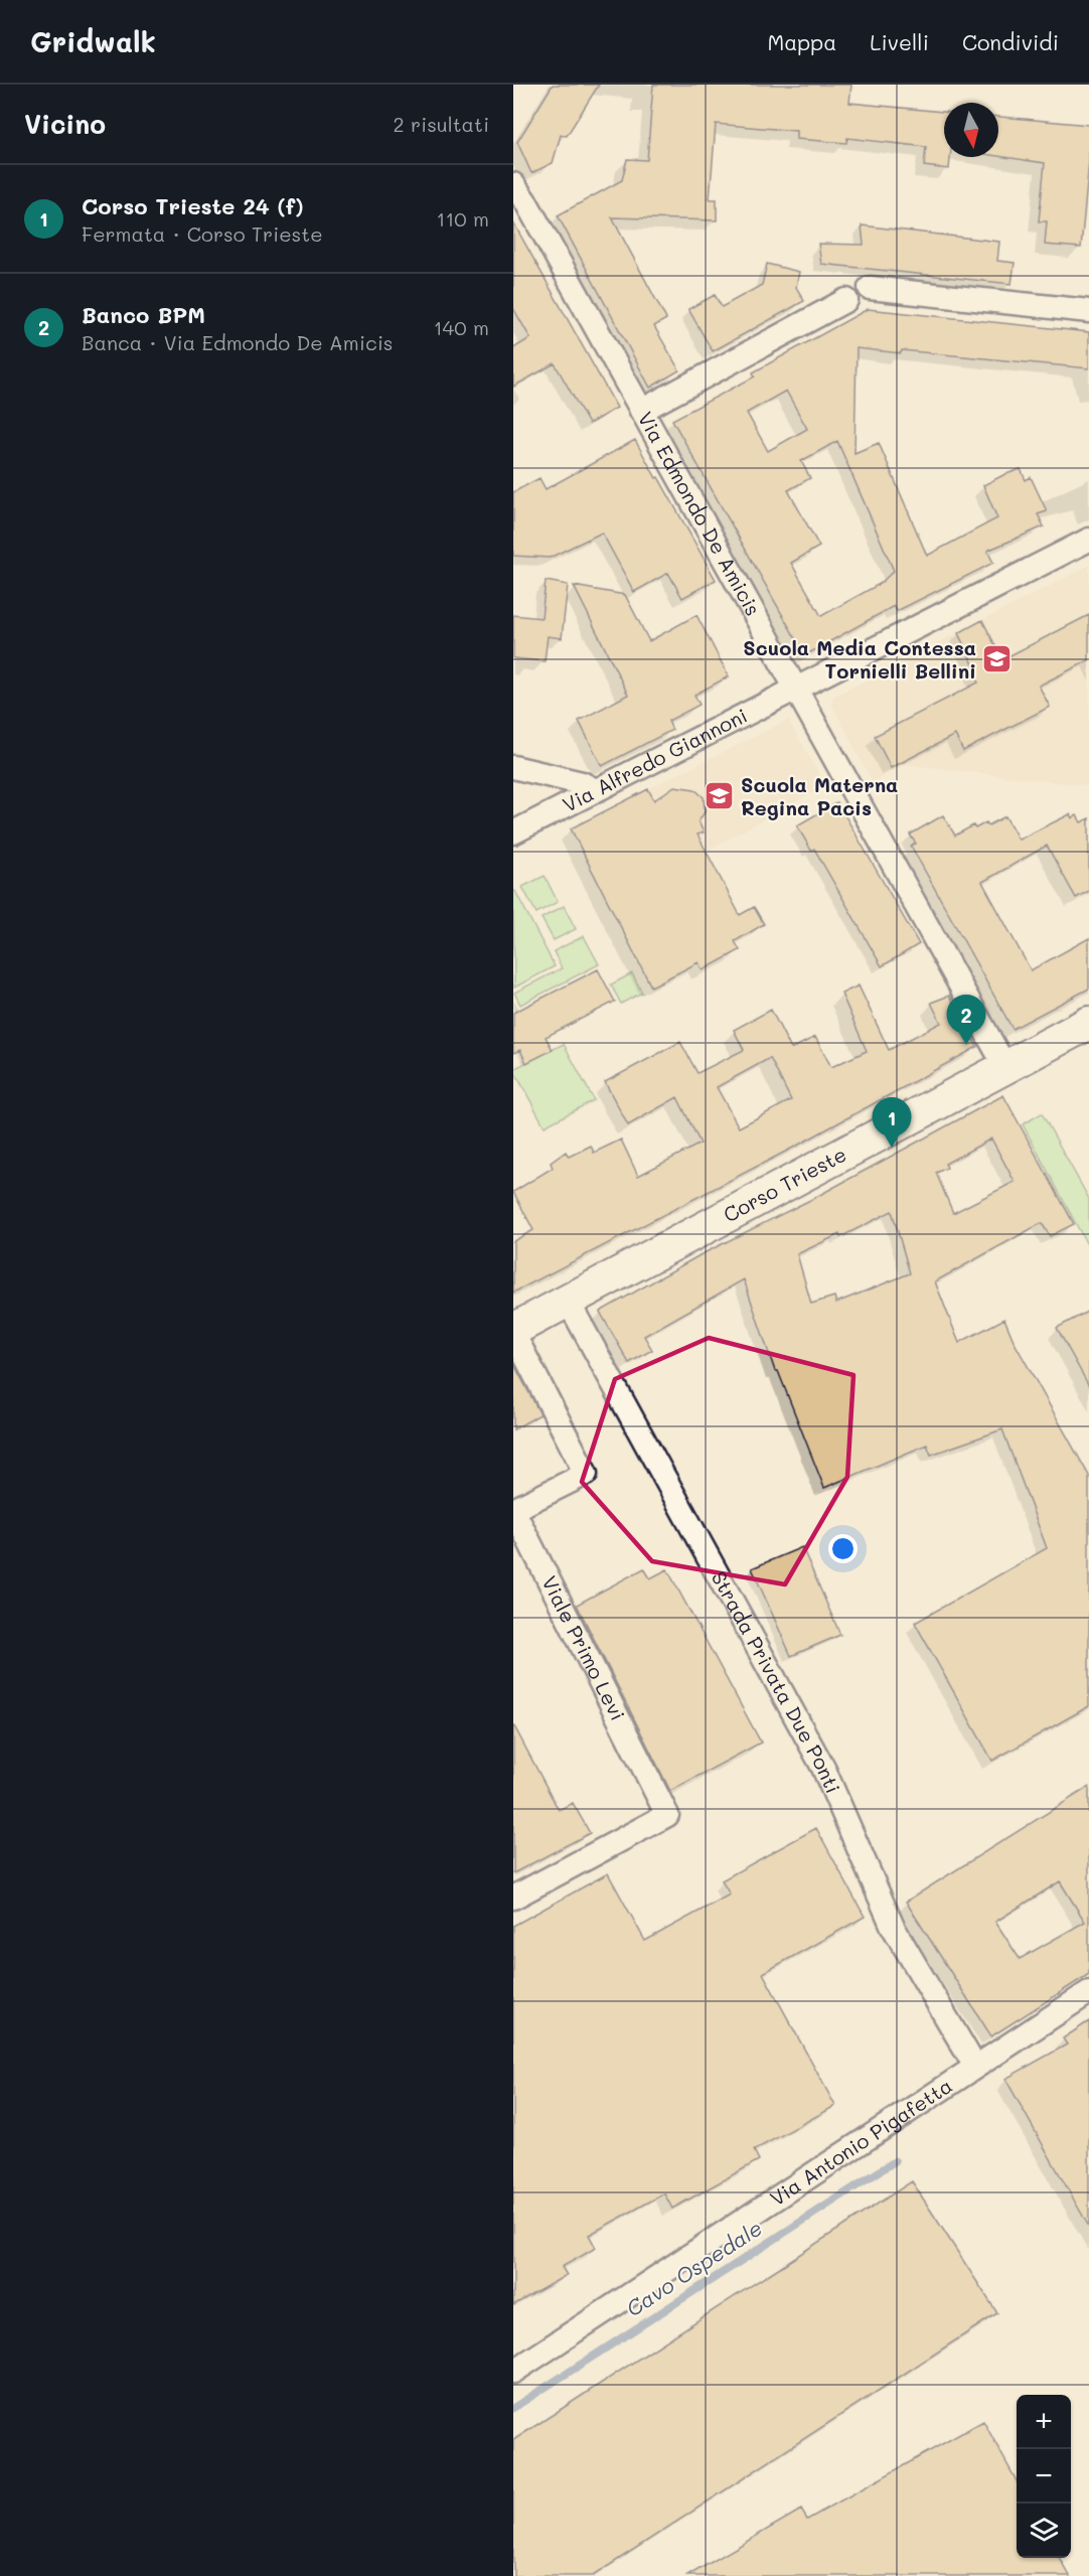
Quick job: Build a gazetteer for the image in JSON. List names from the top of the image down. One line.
{"streets":{"main road":["Corso Trieste"],"street":["Via Edmondo De Amicis","Via Alfredo Giannoni","Viale Primo Levi","Strada Privata Due Ponti","Via Antonio Pigafetta"]},"crossings":[["Via Edmondo De Amicis","Via Alfredo Giannoni"],["Via Edmondo De Amicis","Corso Trieste"],["Corso Trieste","Viale Primo Levi"],["Corso Trieste","Strada Privata Due Ponti"],["Strada Privata Due Ponti","Via Antonio Pigafetta"]],"water":["Cavo Ospedale"],"places":{"school or university":["Scuola Media Contessa Tornielli Bellini","Scuola Materna Regina Pacis"]},"north":"bottom","page":{"header":"Gridwalk","nav":["Mappa","Livelli","Condividi"],"heading":["Vicino","2 risultati"],"list":[{"mark":"1","name":"Corso Trieste 24 (f)","note":"Fermata · Corso Trieste","value":"110 m"},{"mark":"2","name":"Banco BPM","note":"Banca · Via Edmondo De Amicis","value":"140 m"}],"pins":["2","1"],"map_buttons":["+","−"]}}
